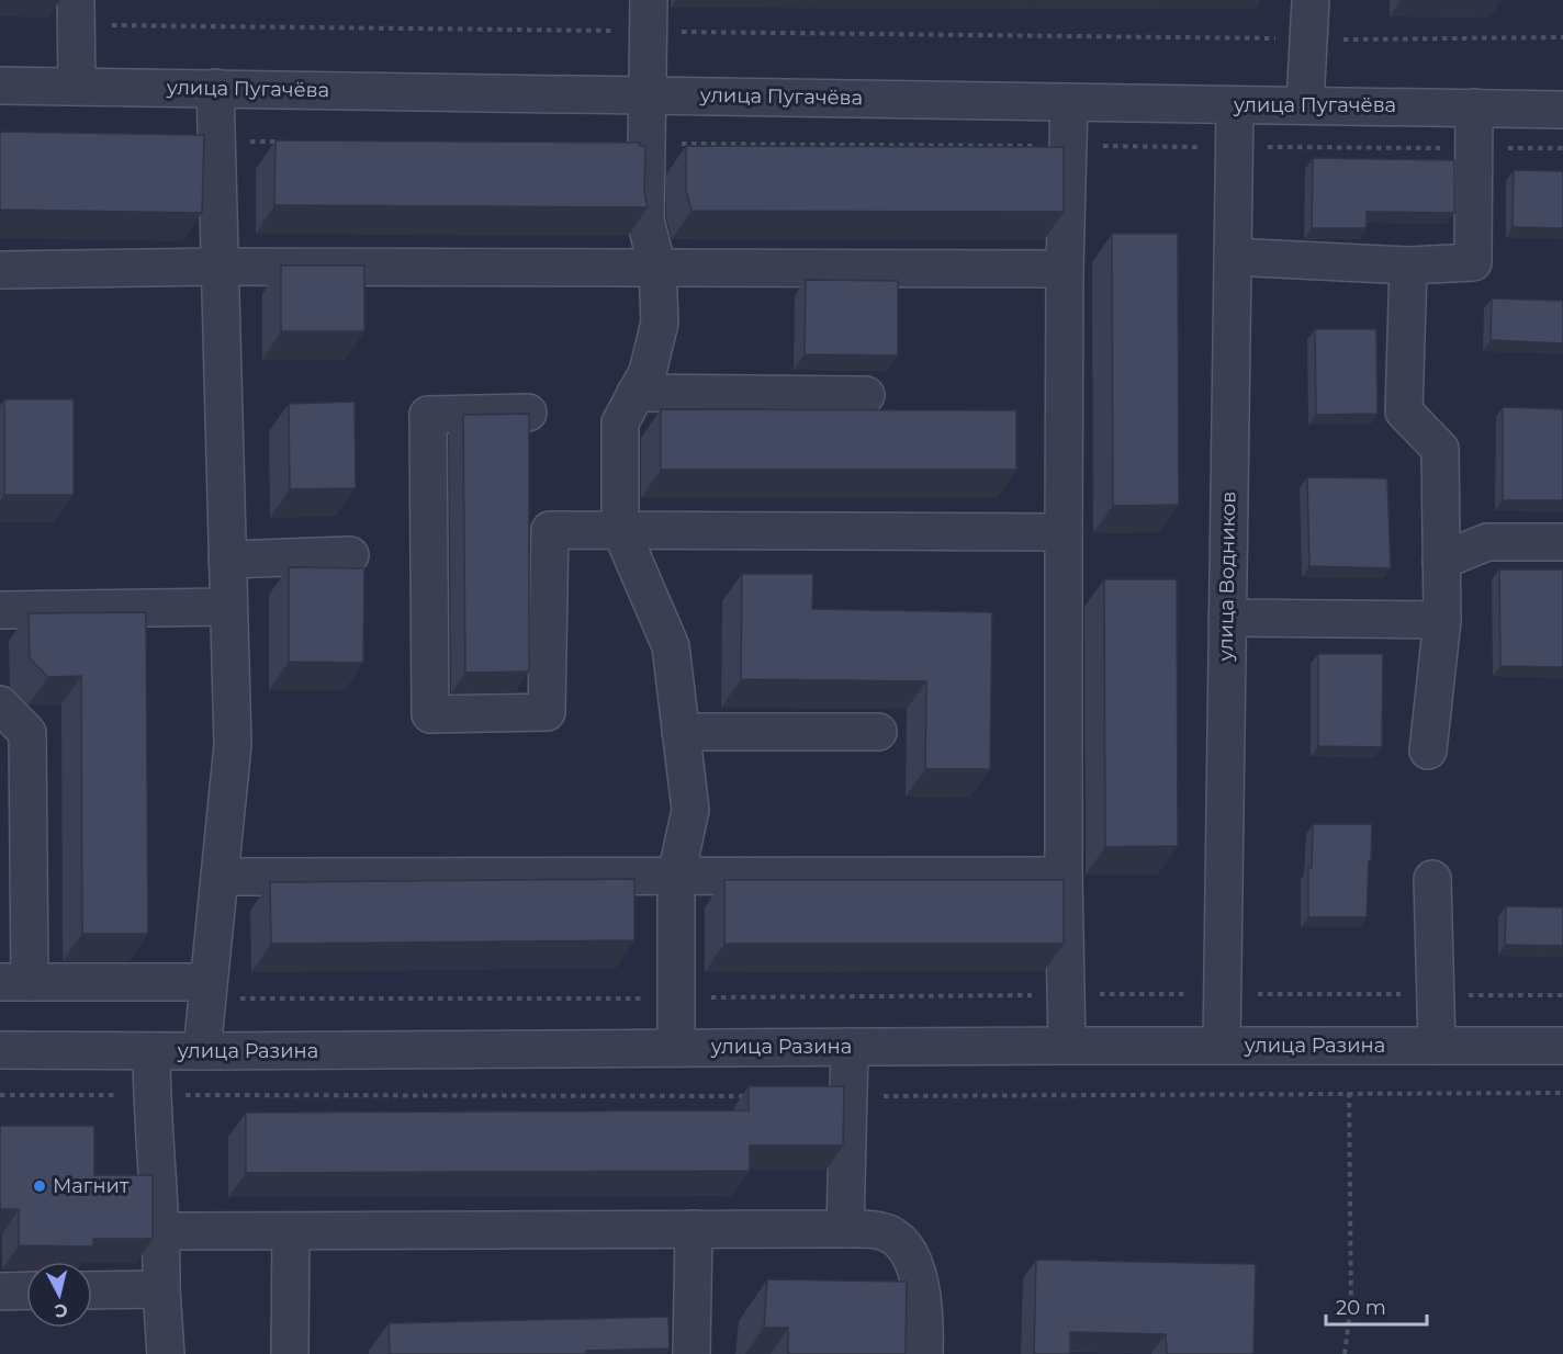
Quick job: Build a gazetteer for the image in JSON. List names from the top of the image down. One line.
{"streets":{"street":["улица Пугачёва","улица Водников","улица Разина"]},"crossings":[["улица Пугачёва","улица Водников"],["улица Водников","улица Разина"]],"places":["Магнит"],"scale_bar":"20 m","north":"bottom"}
